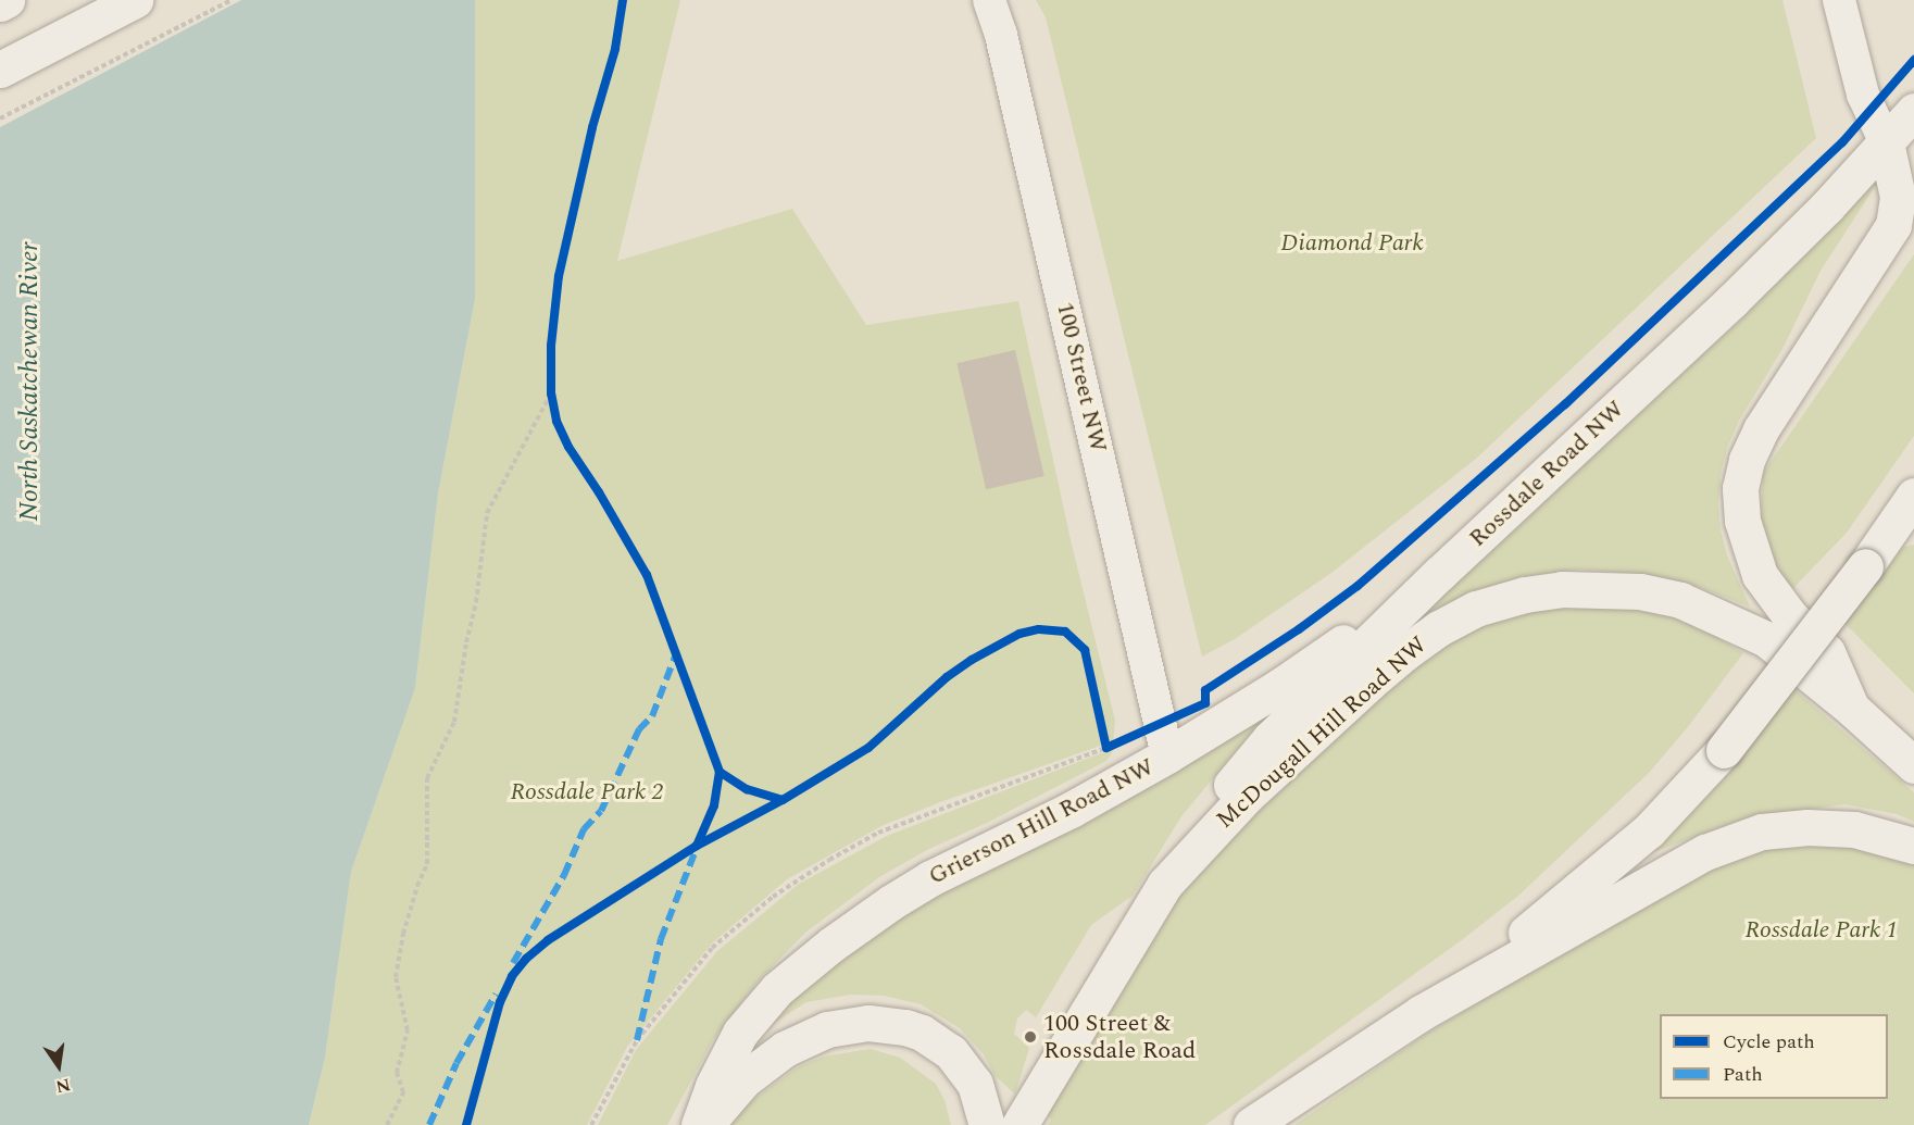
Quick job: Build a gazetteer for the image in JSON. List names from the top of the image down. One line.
{"streets":{"main road":["Rossdale Road NW","McDougall Hill Road NW","Grierson Hill Road NW"],"street":["100 Street NW"]},"crossings":[["100 Street NW","Grierson Hill Road NW"],["Rossdale Road NW","McDougall Hill Road NW"],["Rossdale Road NW","Grierson Hill Road NW"]],"water":["North Saskatchewan River"],"parks":["Diamond Park","Rossdale Park 2","Rossdale Park 1"],"places":["100 Street & Rossdale Road"],"legend":["Cycle path","Path"],"north":"bottom"}
